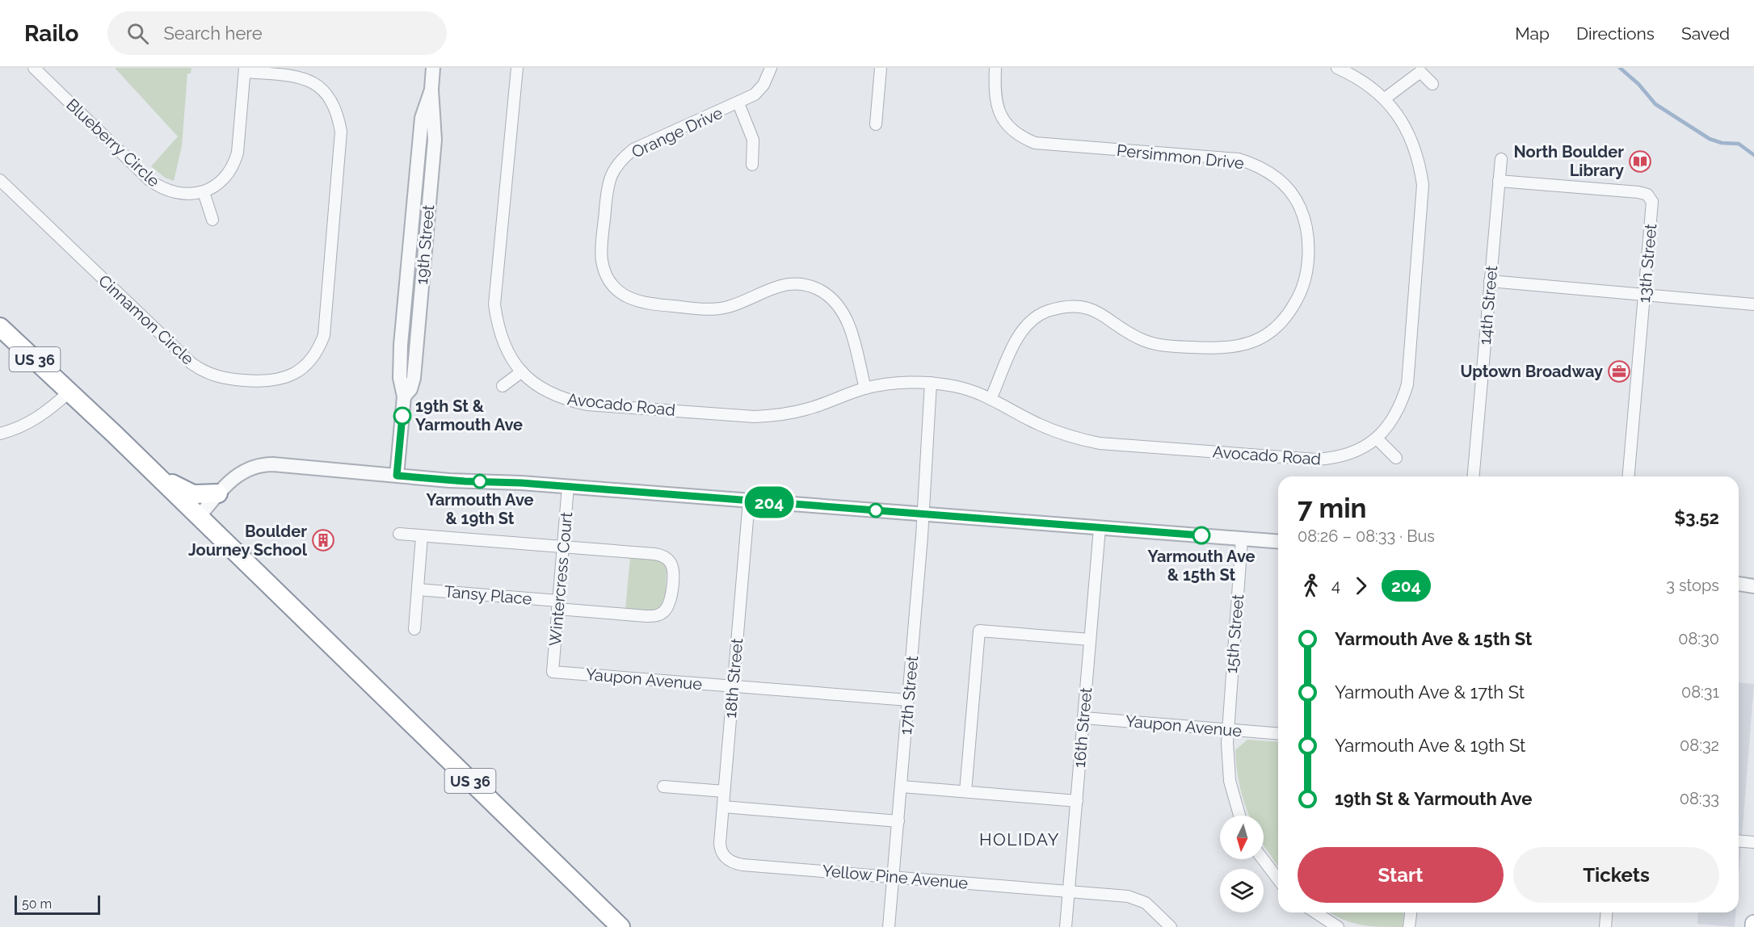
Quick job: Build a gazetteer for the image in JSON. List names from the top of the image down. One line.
{"streets":{"highway":["US 36"],"street":["Orange Drive","Blueberry Circle","Persimmon Drive","19th Street","13th Street","14th Street","Cinnamon Circle","Avocado Road","Wintercress Court","Tansy Place","15th Street","18th Street","Yaupon Avenue","17th Street","16th Street","Yellow Pine Avenue"]},"crossings":[["Orange Drive","Avocado Road"],["Persimmon Drive","Avocado Road"],["13th Street","14th Street"],["Avocado Road","17th Street"],["Wintercress Court","Tansy Place"],["Wintercress Court","Yaupon Avenue"],["15th Street","Yaupon Avenue"],["18th Street","Yaupon Avenue"],["18th Street","Yellow Pine Avenue"],["Yaupon Avenue","17th Street"],["Yaupon Avenue","16th Street"],["17th Street","Yellow Pine Avenue"],["16th Street","Yellow Pine Avenue"]],"districts":["HOLIDAY"],"places":{"library":["North Boulder Library"],"office":["Uptown Broadway"],"other":["19th St & Yarmouth Ave","Yarmouth Ave & 19th St","Yarmouth Ave & 15th St"],"building":["Boulder Journey School"]},"lines":["bus line 204"],"scale_bar":"50 m","north":"bottom","page":{"header":"Railo","search":"Search here","nav":["Map","Directions","Saved"],"on_map":"204","heading":["7 min","08:26 – 08:33 · Bus","$3.52"],"legs":["4","204","3 stops"],"list":[{"name":"Yarmouth Ave & 15th St","value":"08:30"},{"name":"Yarmouth Ave & 17th St","value":"08:31"},{"name":"Yarmouth Ave & 19th St","value":"08:32"},{"name":"19th St & Yarmouth Ave","value":"08:33"}],"buttons":["Start","Tickets"],"scale":"50 m"}}
